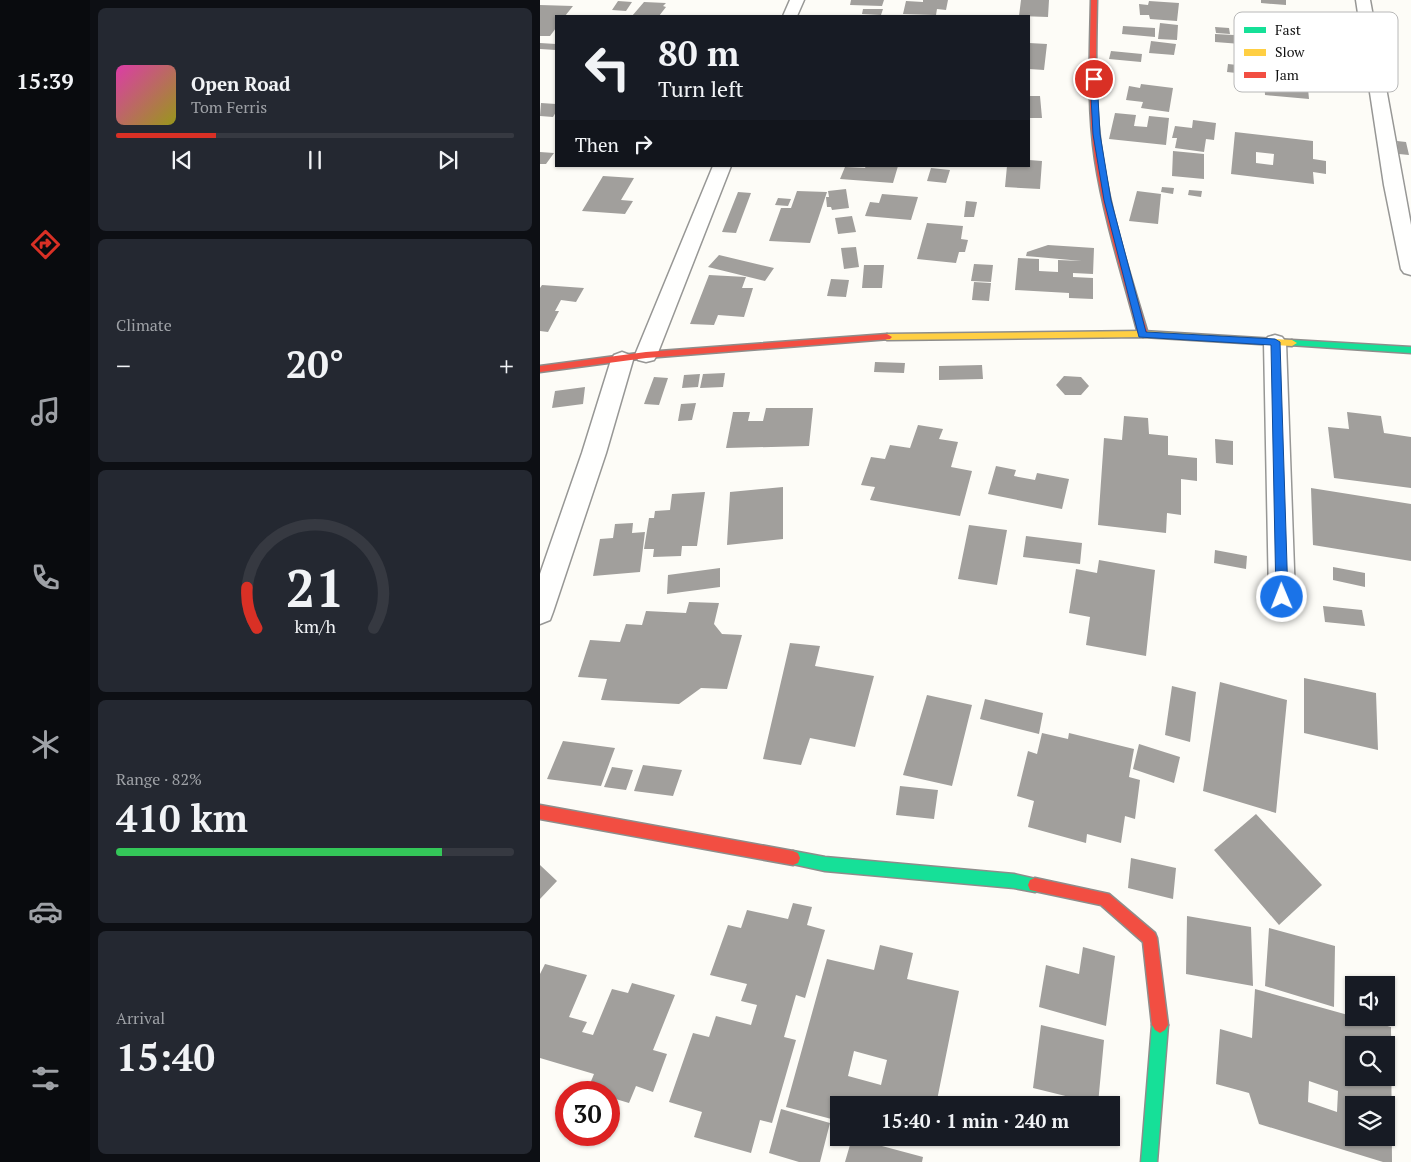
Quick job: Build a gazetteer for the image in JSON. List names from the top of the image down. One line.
{"legend":["Fast","Slow","Jam"],"page":{"tabs":"15:39","turn":["80 m","Turn left"],"song":["Open Road","Tom Ferris"],"then":"Then","tile":["Climate",["Range · 82%","410 km"],["Arrival","15:40"]],"heat":["−","20°","+"],"limit":"30","trip":"15:40 · 1 min · 240 m","gauge":["21","km/h"]}}
